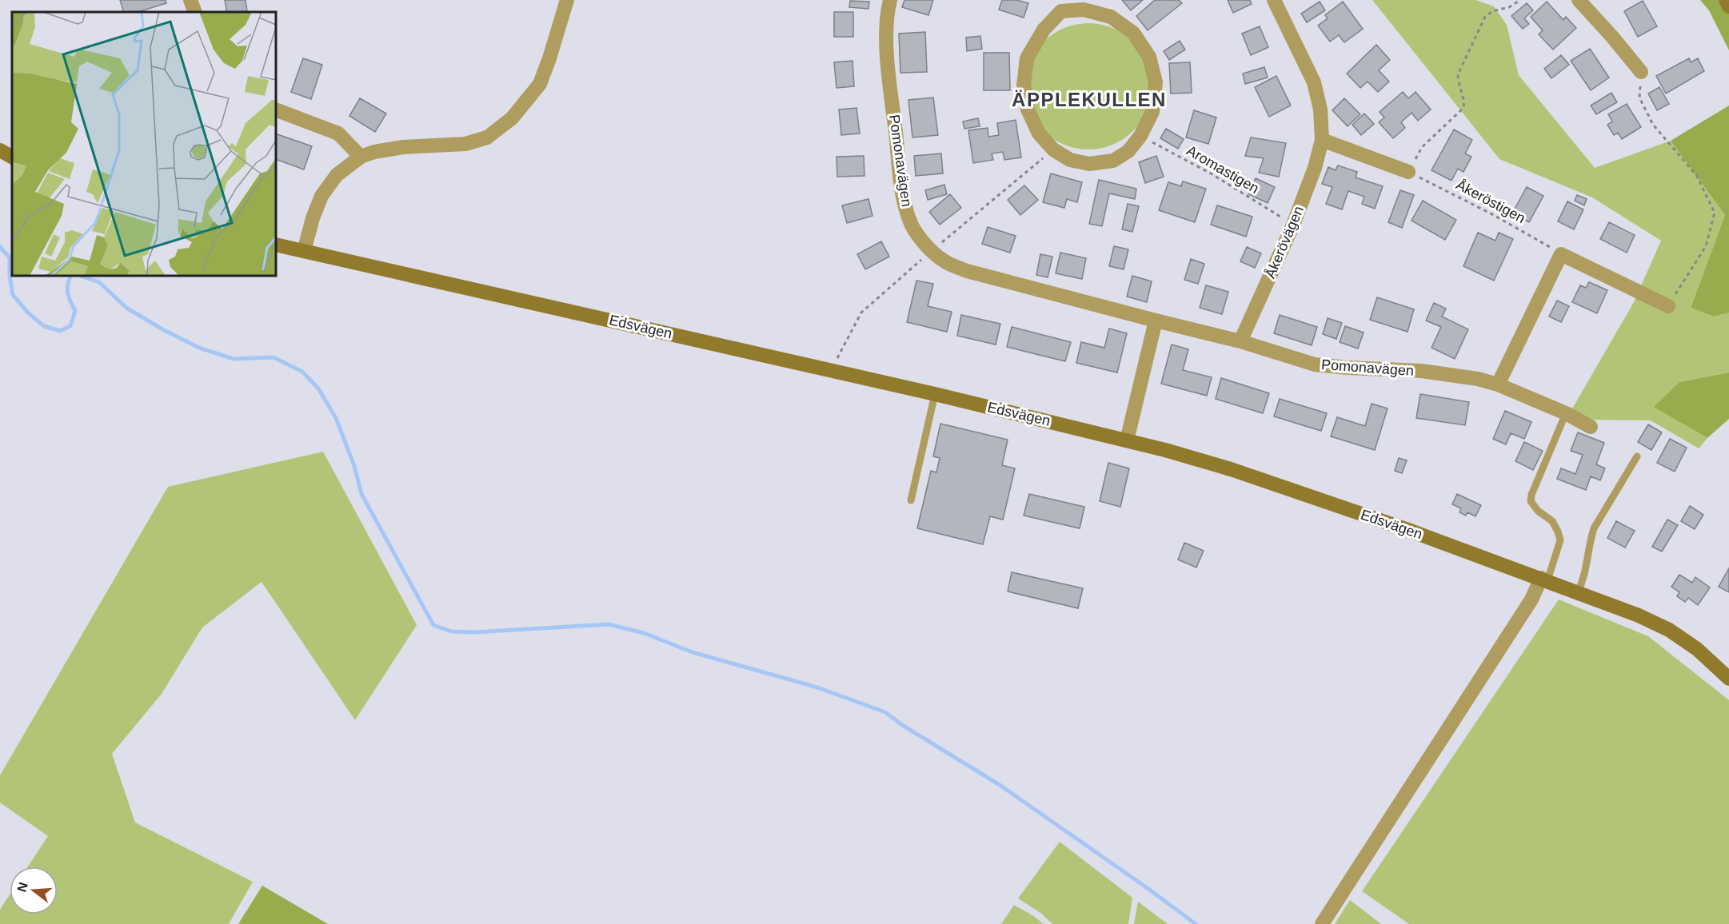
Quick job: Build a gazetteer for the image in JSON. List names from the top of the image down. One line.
{"streets":{"street":["Pomonavägen","Åkerövägen","Edsvägen"],"path":["Aromastigen","Åkeröstigen"]},"crossings":[["Pomonavägen","Åkerövägen"],["Aromastigen","Åkerövägen"]],"districts":["ÄPPLEKULLEN"],"north":"left"}
